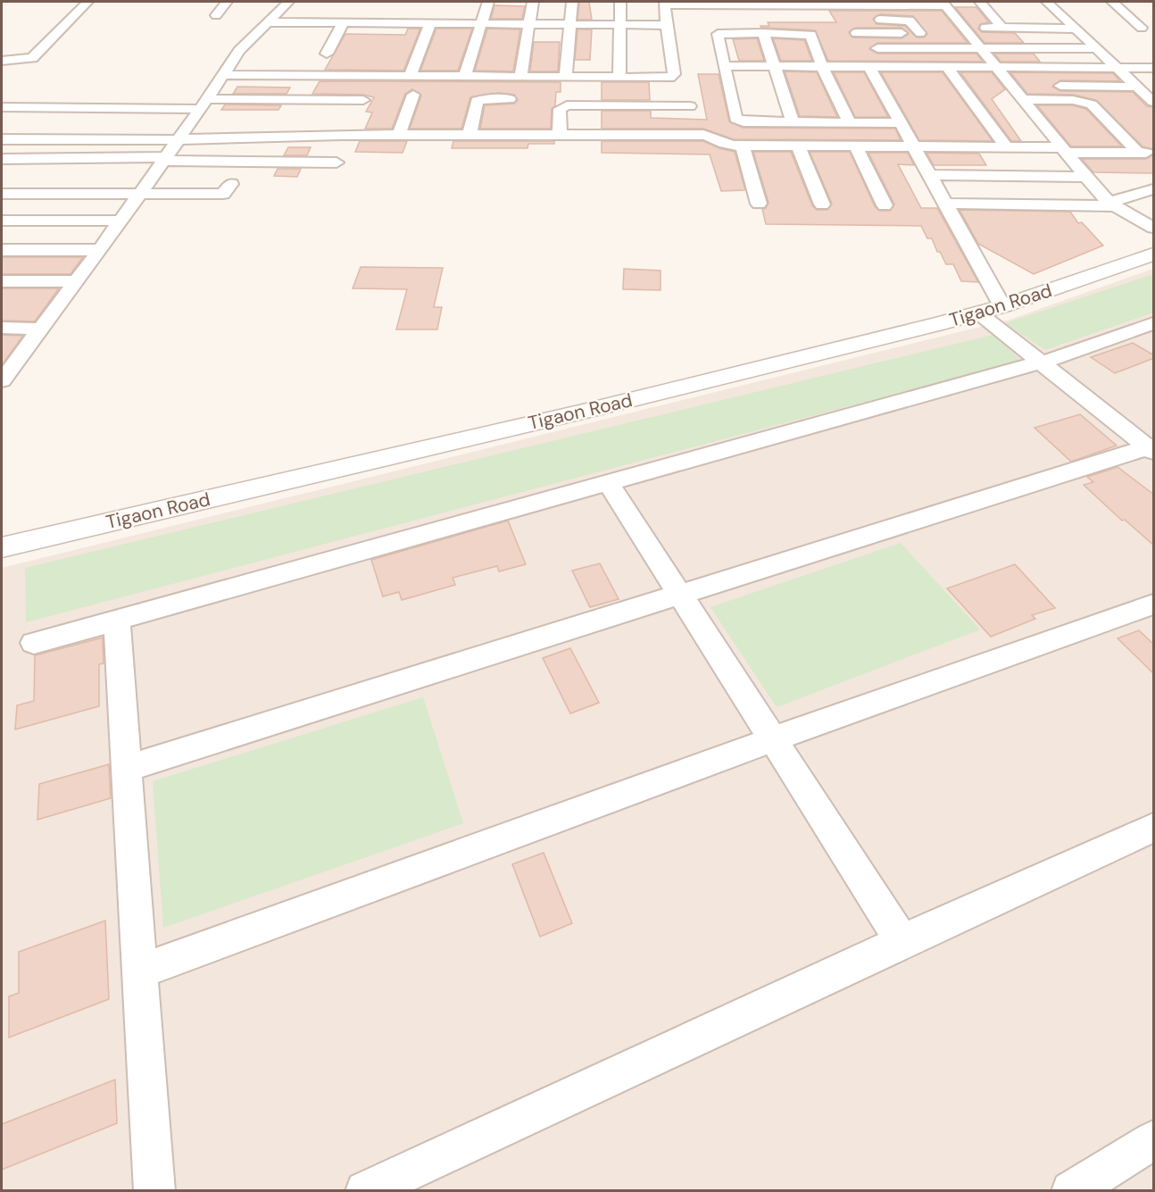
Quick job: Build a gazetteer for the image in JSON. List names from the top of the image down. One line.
{"streets":{"street":["Tigaon Road"]}}
